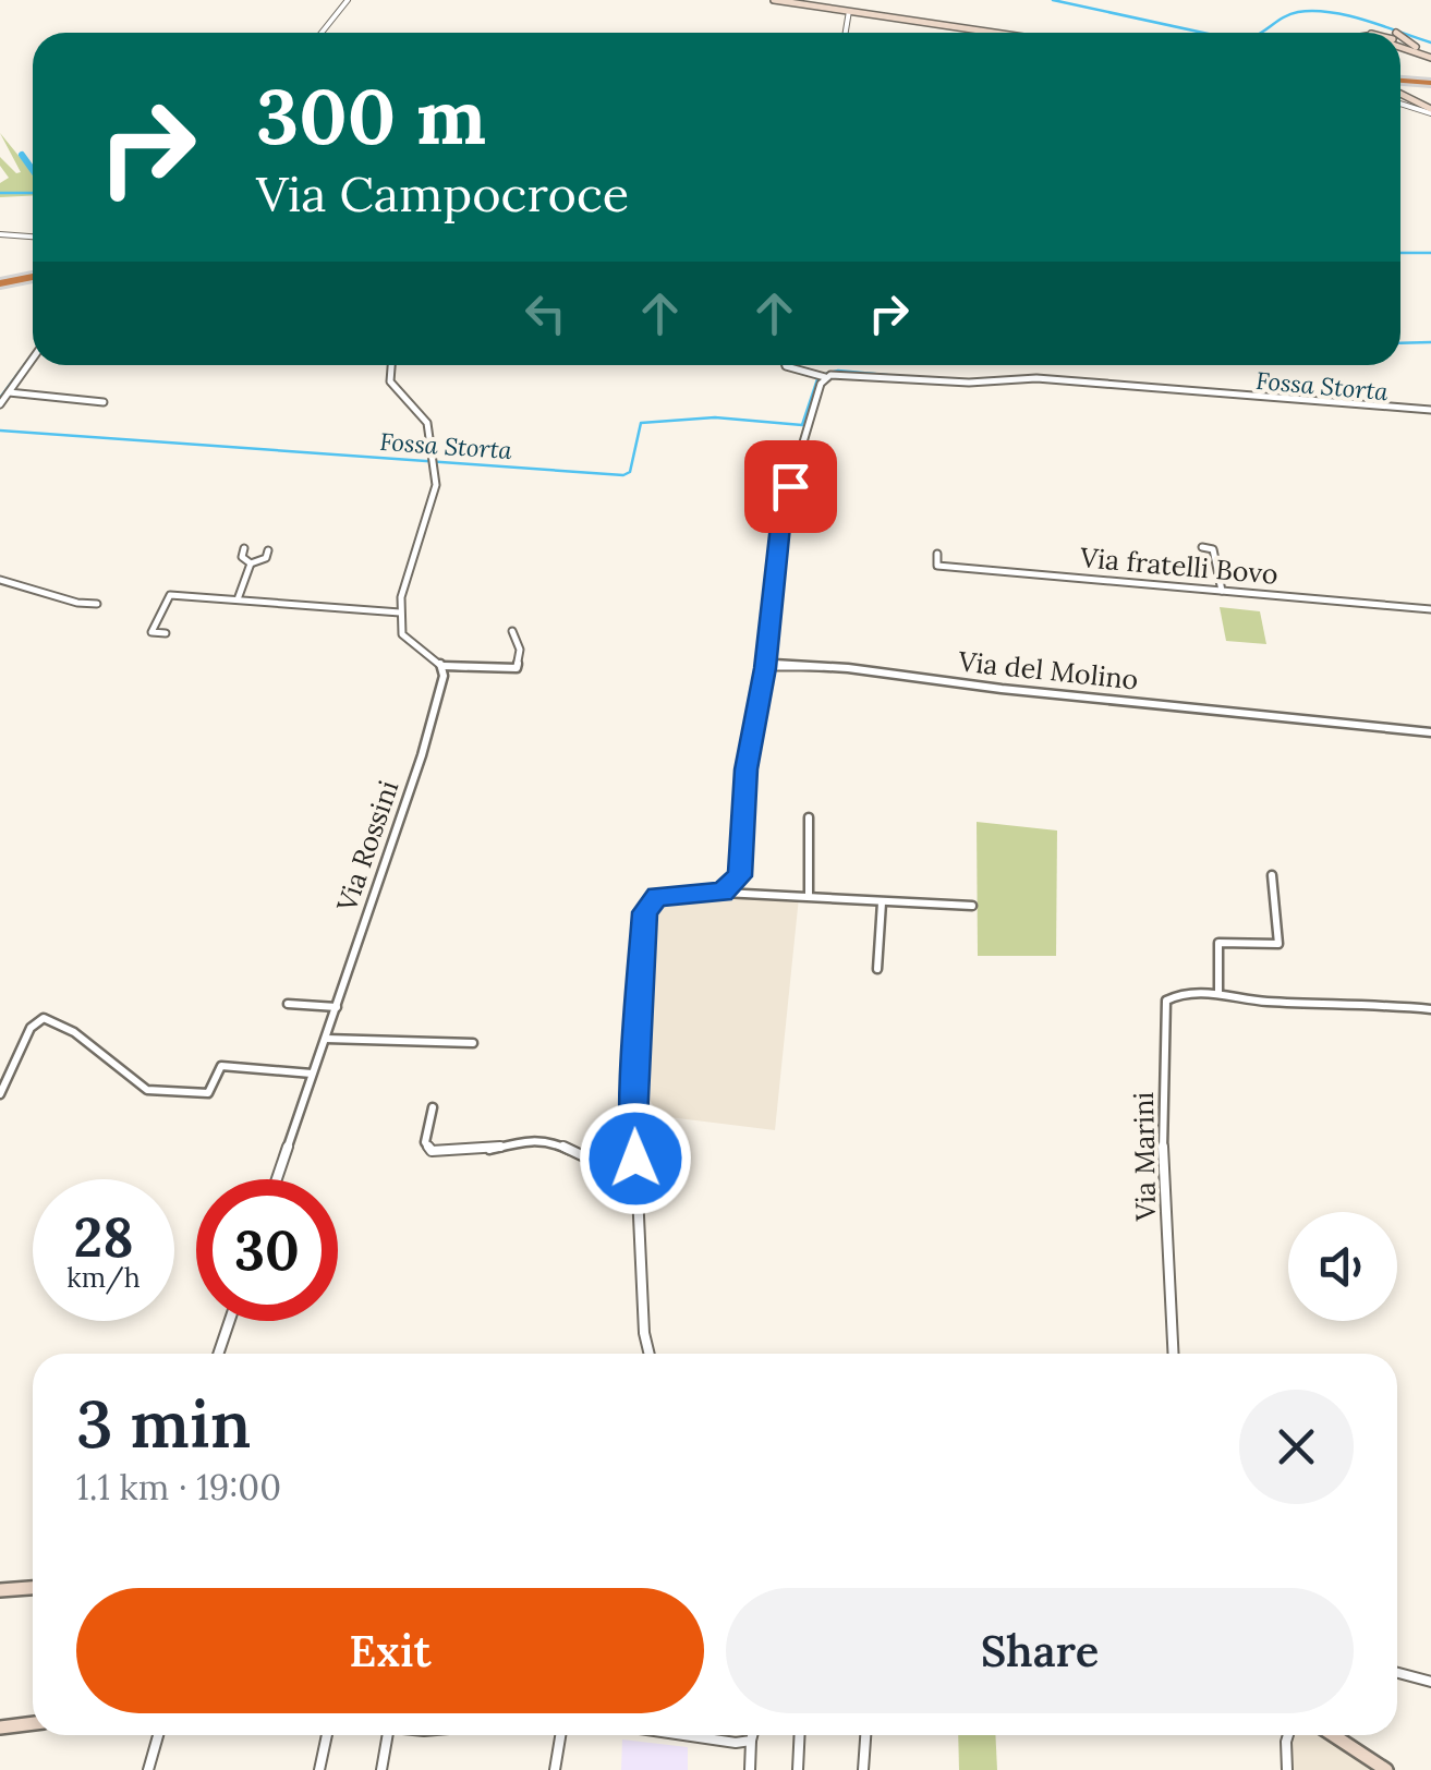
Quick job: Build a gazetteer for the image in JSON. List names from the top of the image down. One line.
{"streets":{"street":["Via fratelli Bovo","Via del Molino","Via Rossini","Via Marini"]},"water":["Fossa Storta"],"page":{"turn":["300 m","Via Campocroce"],"speed":"28 km/h","limit":"30","heading":["3 min","1.1 km · 19:00"],"buttons":["Exit","Share"]}}
